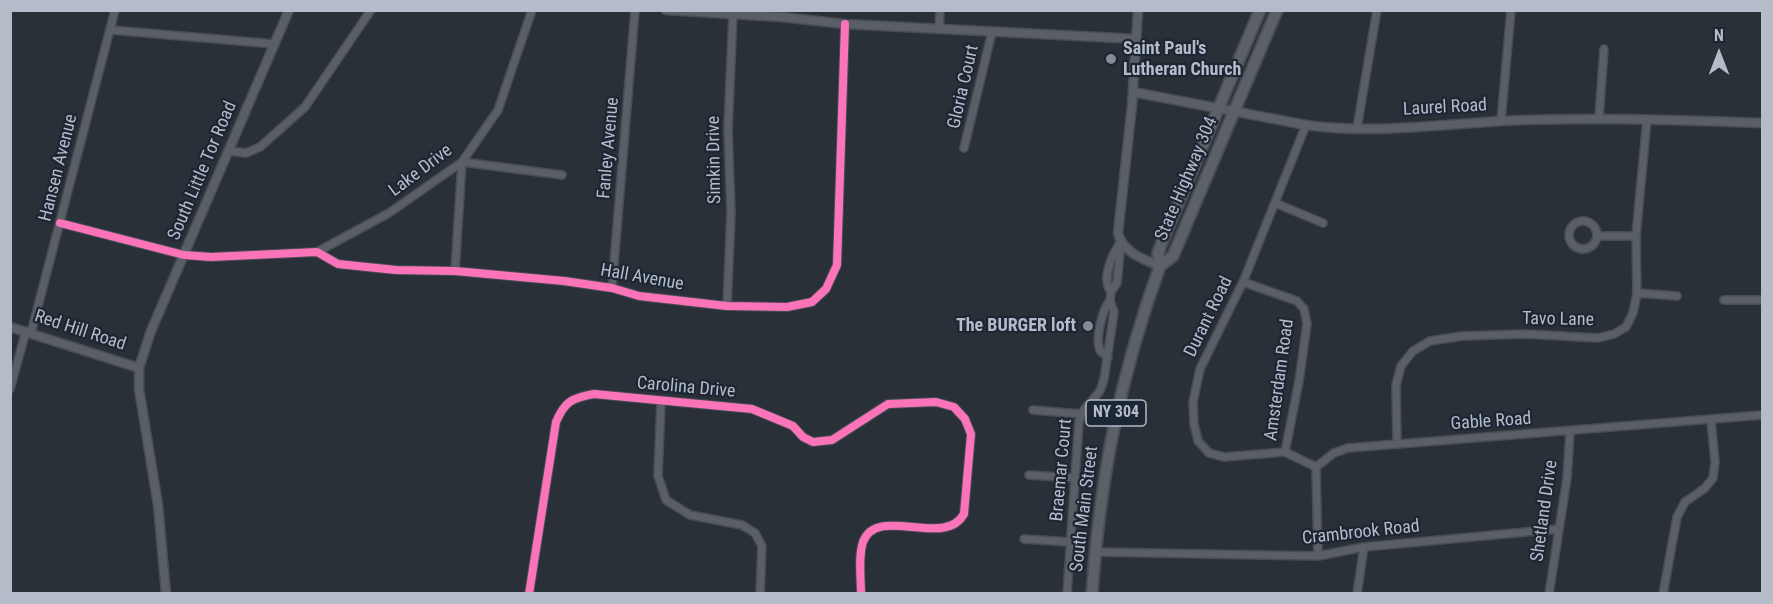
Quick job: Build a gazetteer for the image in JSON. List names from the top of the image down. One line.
{"streets":{"main road":["State Highway 304","NY 304","South Main Street"],"street":["Gloria Court","Laurel Road","Fanley Avenue","Simkin Drive","Hansen Avenue","South Little Tor Road","Lake Drive","Hall Avenue","Durant Road","Tavo Lane","Red Hill Road","Amsterdam Road","Carolina Drive","Gable Road","Braemar Court","Shetland Drive","Crambrook Road"]},"crossings":[["Laurel Road","State Highway 304"],["Laurel Road","Durant Road"],["Laurel Road","Tavo Lane"],["Fanley Avenue","Hall Avenue"],["Simkin Drive","Hall Avenue"],["Hansen Avenue","Hall Avenue"],["Hansen Avenue","Red Hill Road"],["South Little Tor Road","Hall Avenue"],["South Little Tor Road","Red Hill Road"],["Lake Drive","Hall Avenue"],["State Highway 304","South Main Street"],["Durant Road","Amsterdam Road"],["Tavo Lane","Gable Road"],["Gable Road","Shetland Drive"],["South Main Street","Crambrook Road"],["Shetland Drive","Crambrook Road"]],"places":["Saint Paul's Lutheran Church","The BURGER loft"],"north":"top"}
